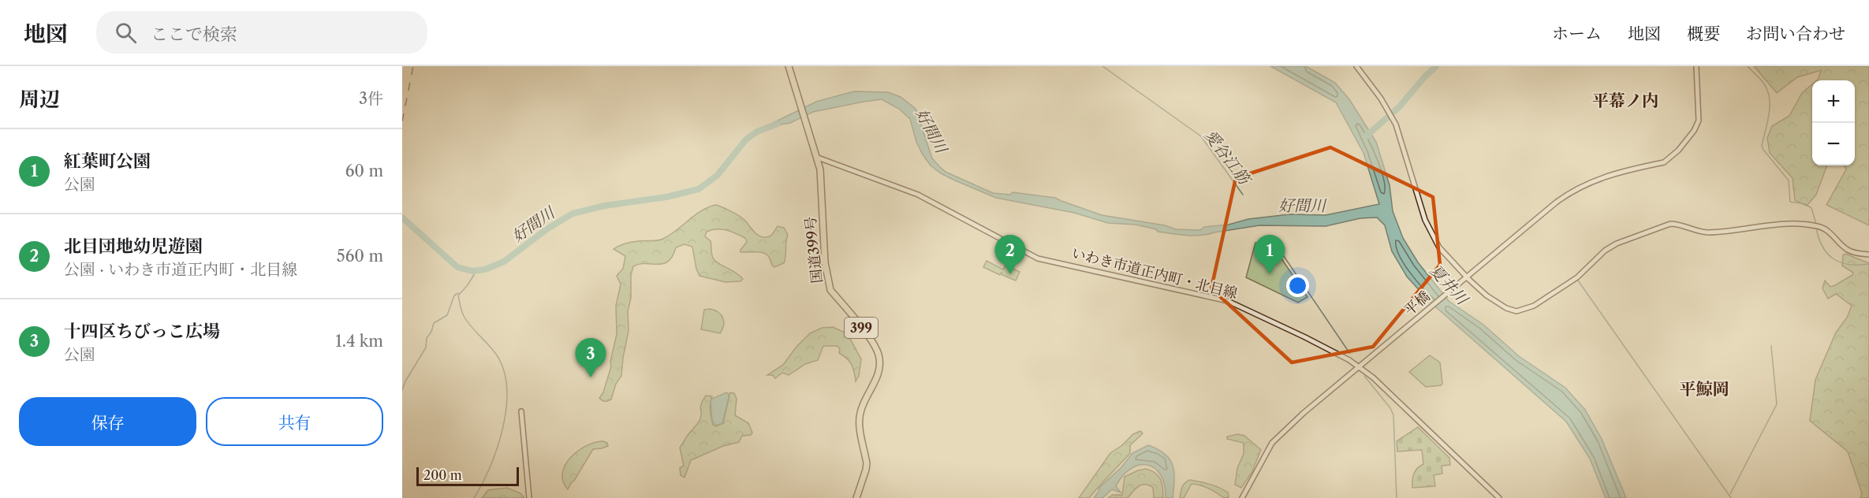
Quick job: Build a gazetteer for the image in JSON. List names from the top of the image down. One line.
{"streets":{"highway":["国道399号","399"],"street":["いわき市道正内町・北目線","平橋"]},"crossings":[["国道399号","いわき市道正内町・北目線"],["いわき市道正内町・北目線","平橋"]],"districts":["平幕ノ内","平鯨岡"],"water":["好間川","愛谷江筋","夏井川"],"scale_bar":"200 m","page":{"header":"地図","search":"ここで検索","nav":["ホーム","地図","概要","お問い合わせ"],"heading":["周辺","3件"],"map_buttons":["+","−"],"list":[{"mark":"1","name":"紅葉町公園","note":"公園","value":"60 m"},{"mark":"2","name":"北目団地幼児遊園","note":"公園 · いわき市道正内町・北目線","value":"560 m"},{"mark":"3","name":"十四区ちびっこ広場","note":"公園","value":"1.4 km"}],"pins":["1","2","3"],"buttons":["保存","共有"],"scale":"200 m"}}
